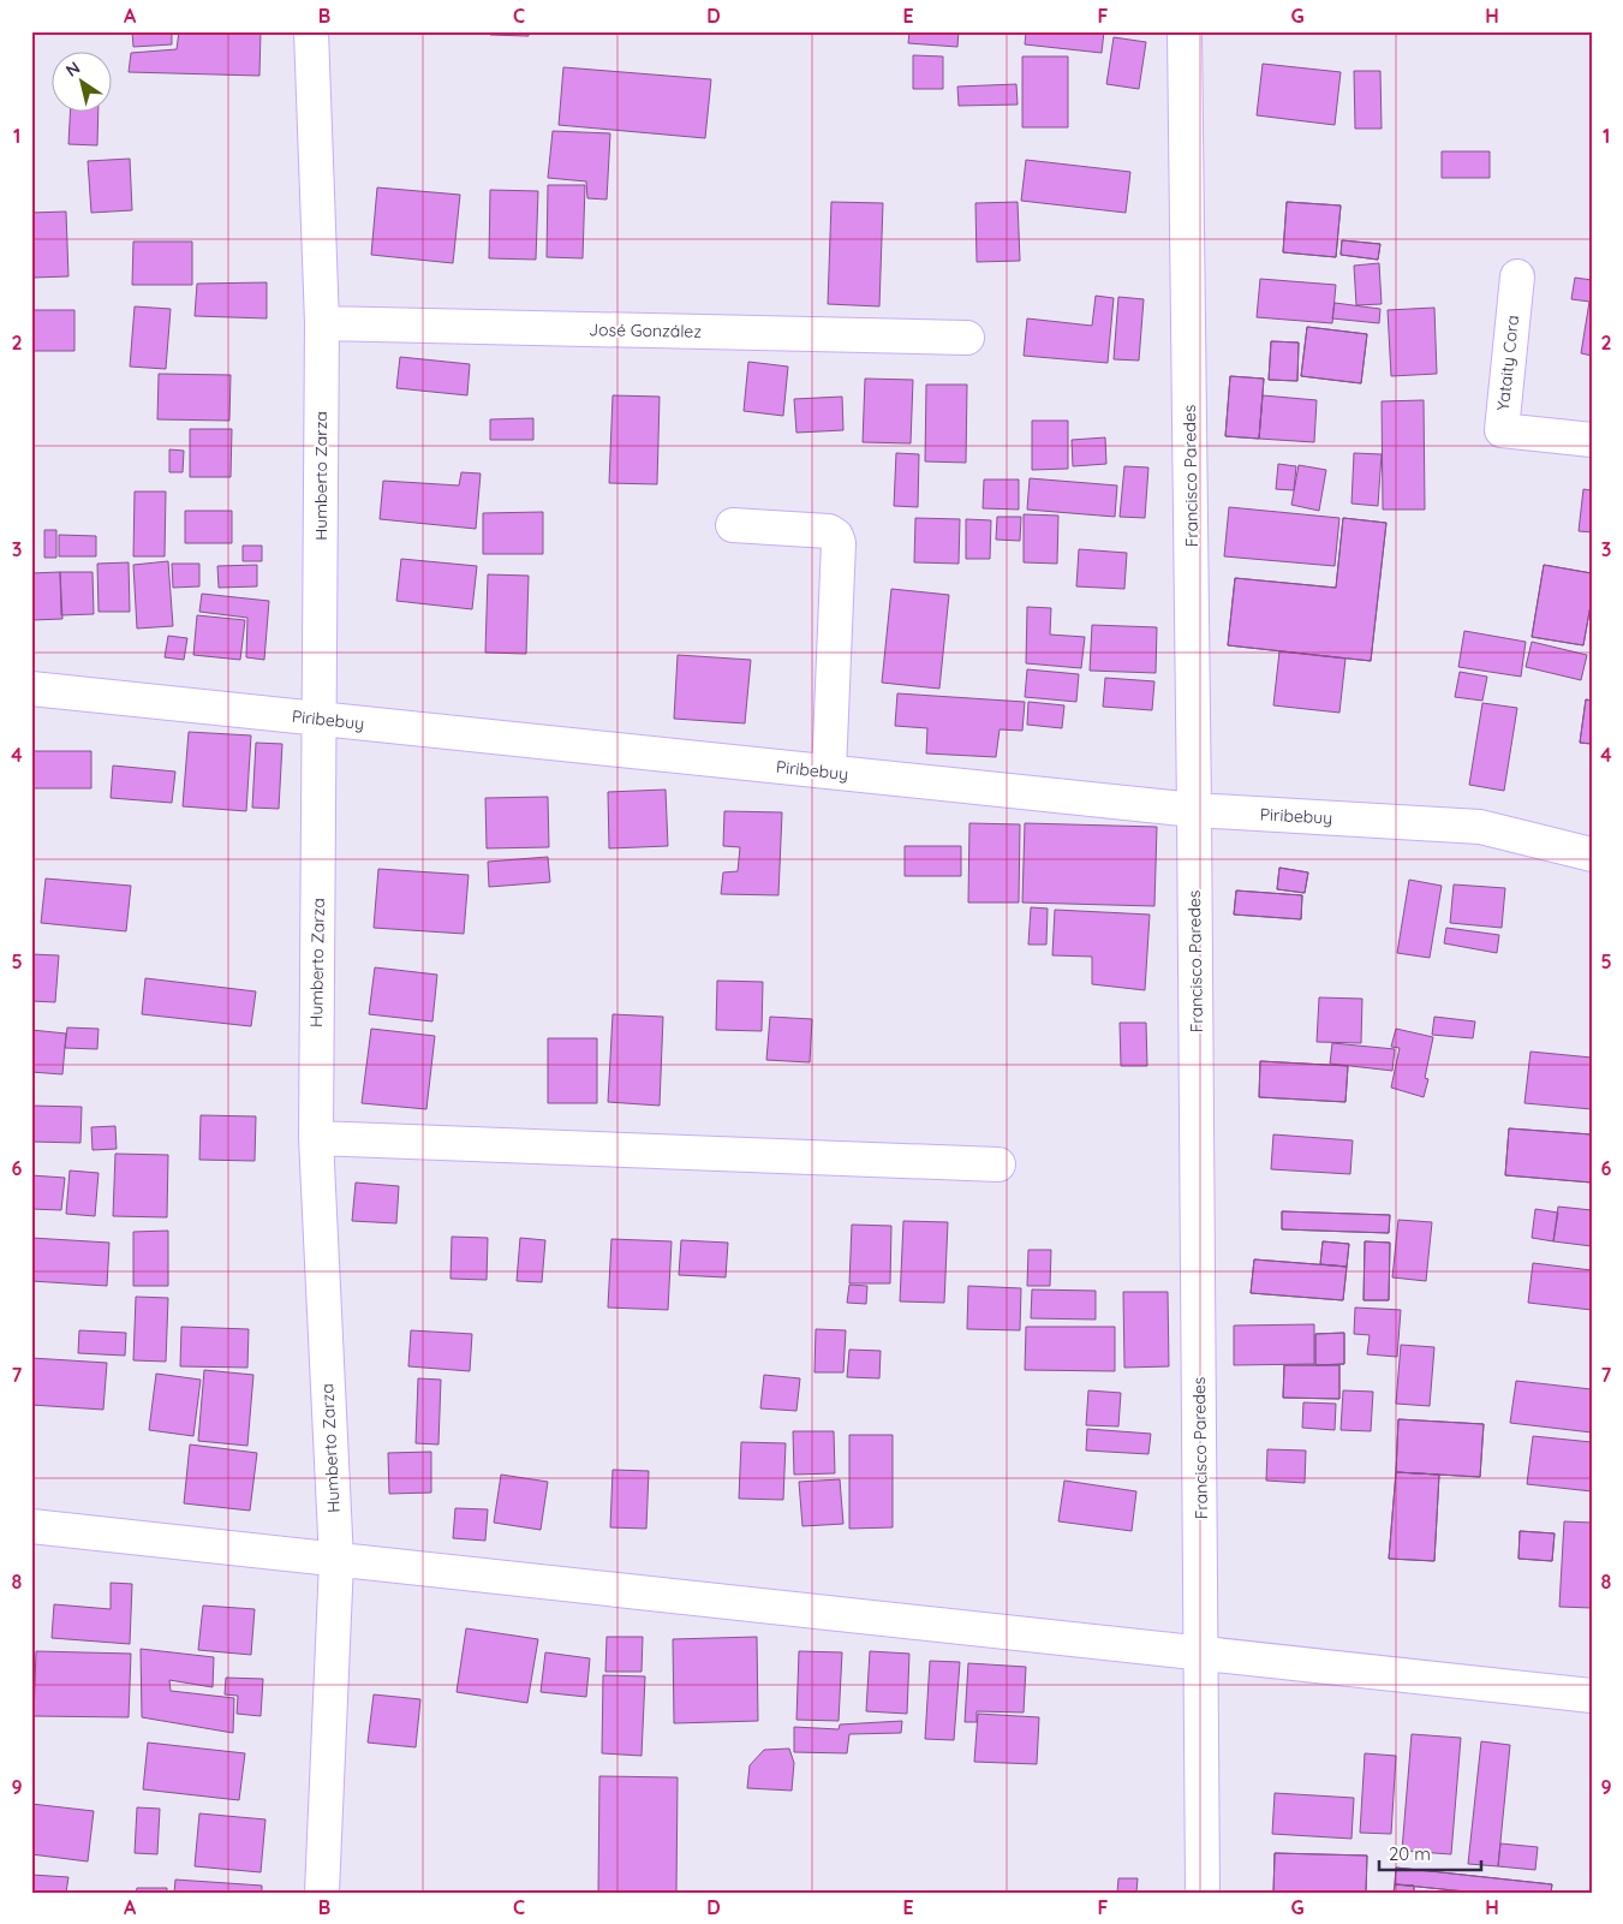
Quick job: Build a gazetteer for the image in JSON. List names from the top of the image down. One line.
{"streets":{"street":["José González","Yataity Cora","Humberto Zarza","Francisco Paredes","Piribebuy"]},"crossings":[["José González","Humberto Zarza"],["Humberto Zarza","Piribebuy"],["Francisco Paredes","Piribebuy"]],"scale_bar":"20 m","north":"top left","grid":{"columns":["A","B","C","D","E","F","G","H"],"rows":["1","2","3","4","5","6","7","8","9"]}}
